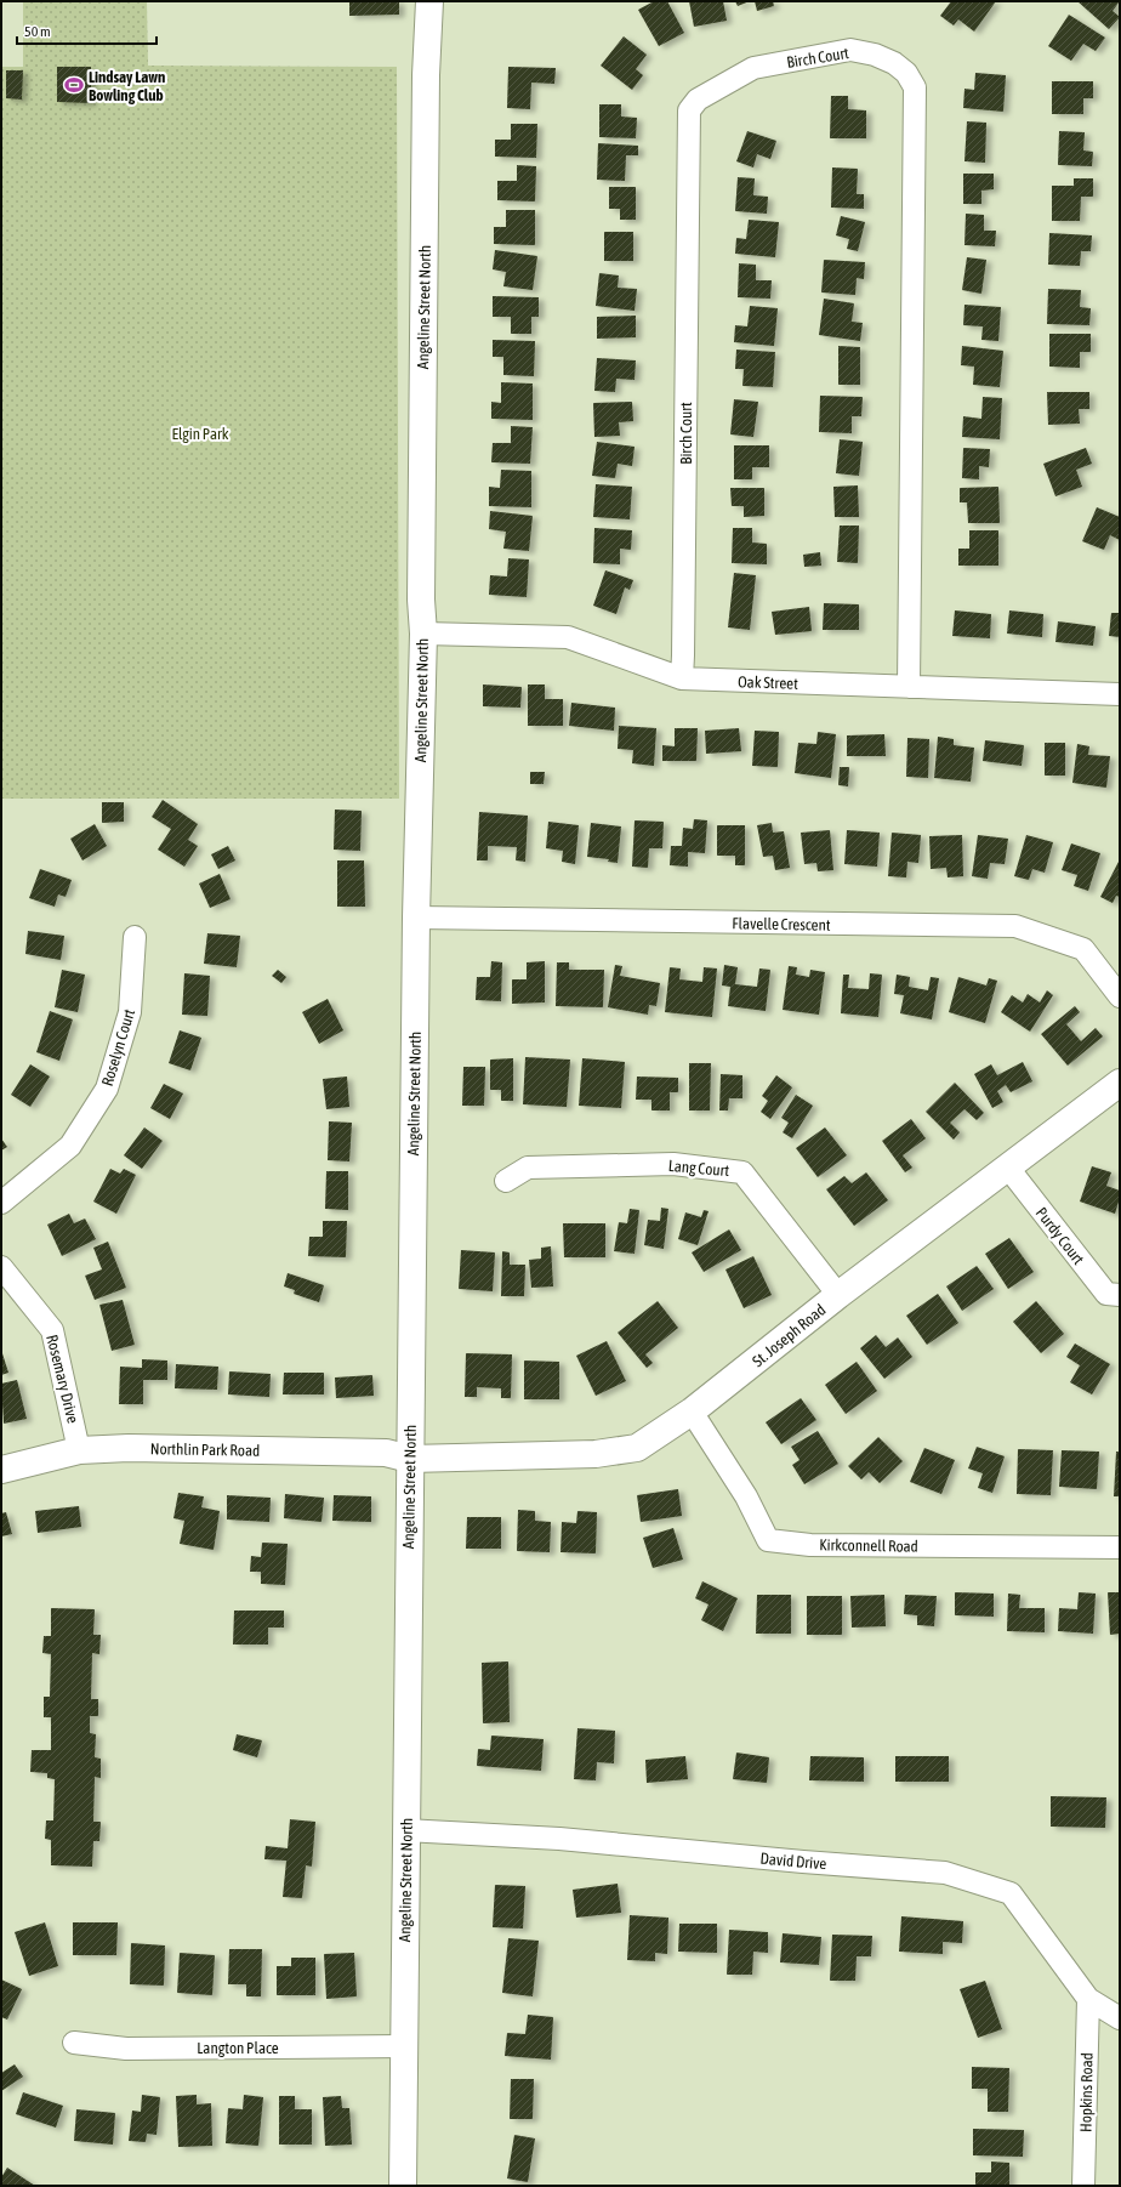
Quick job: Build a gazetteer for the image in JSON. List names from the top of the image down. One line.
{"streets":{"main road":["Angeline Street North","St. Joseph Road","Northlin Park Road"],"street":["Birch Court","Oak Street","Flavelle Crescent","Roselyn Court","Lang Court","Purdy Court","Rosemary Drive","Kirkconnell Road","David Drive","Langton Place","Hopkins Road"]},"crossings":[["Birch Court","Oak Street"],["Angeline Street North","Oak Street"],["Angeline Street North","Flavelle Crescent"],["Angeline Street North","St. Joseph Road"],["Angeline Street North","Northlin Park Road"],["Angeline Street North","David Drive"],["Angeline Street North","Langton Place"],["Lang Court","St. Joseph Road"],["Purdy Court","St. Joseph Road"],["St. Joseph Road","Northlin Park Road"],["St. Joseph Road","Kirkconnell Road"],["Rosemary Drive","Northlin Park Road"],["David Drive","Hopkins Road"]],"parks":["Elgin Park"],"places":{"sports":["Lindsay Lawn Bowling Club"]},"scale_bar":"50 m"}
